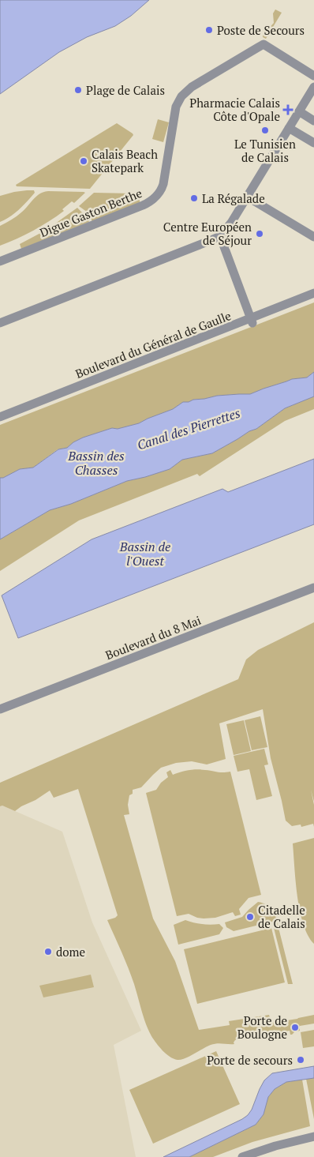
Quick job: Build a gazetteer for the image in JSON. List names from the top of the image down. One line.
{"streets":{"street":["Digue Gaston Berthe","Boulevard du Général de Gaulle","Boulevard du 8 Mai"]},"water":["Canal des Pierrettes","Bassin des Chasses","Bassin de l'Ouest"],"places":{"other":["Poste de Secours","Plage de Calais","Le Tunisien de Calais","Calais Beach Skatepark","La Régalade","Centre Européen de Séjour","Citadelle de Calais","dome","Porte de Boulogne","Porte de secours"],"health":["Pharmacie Calais Côte d'Opale"]}}
